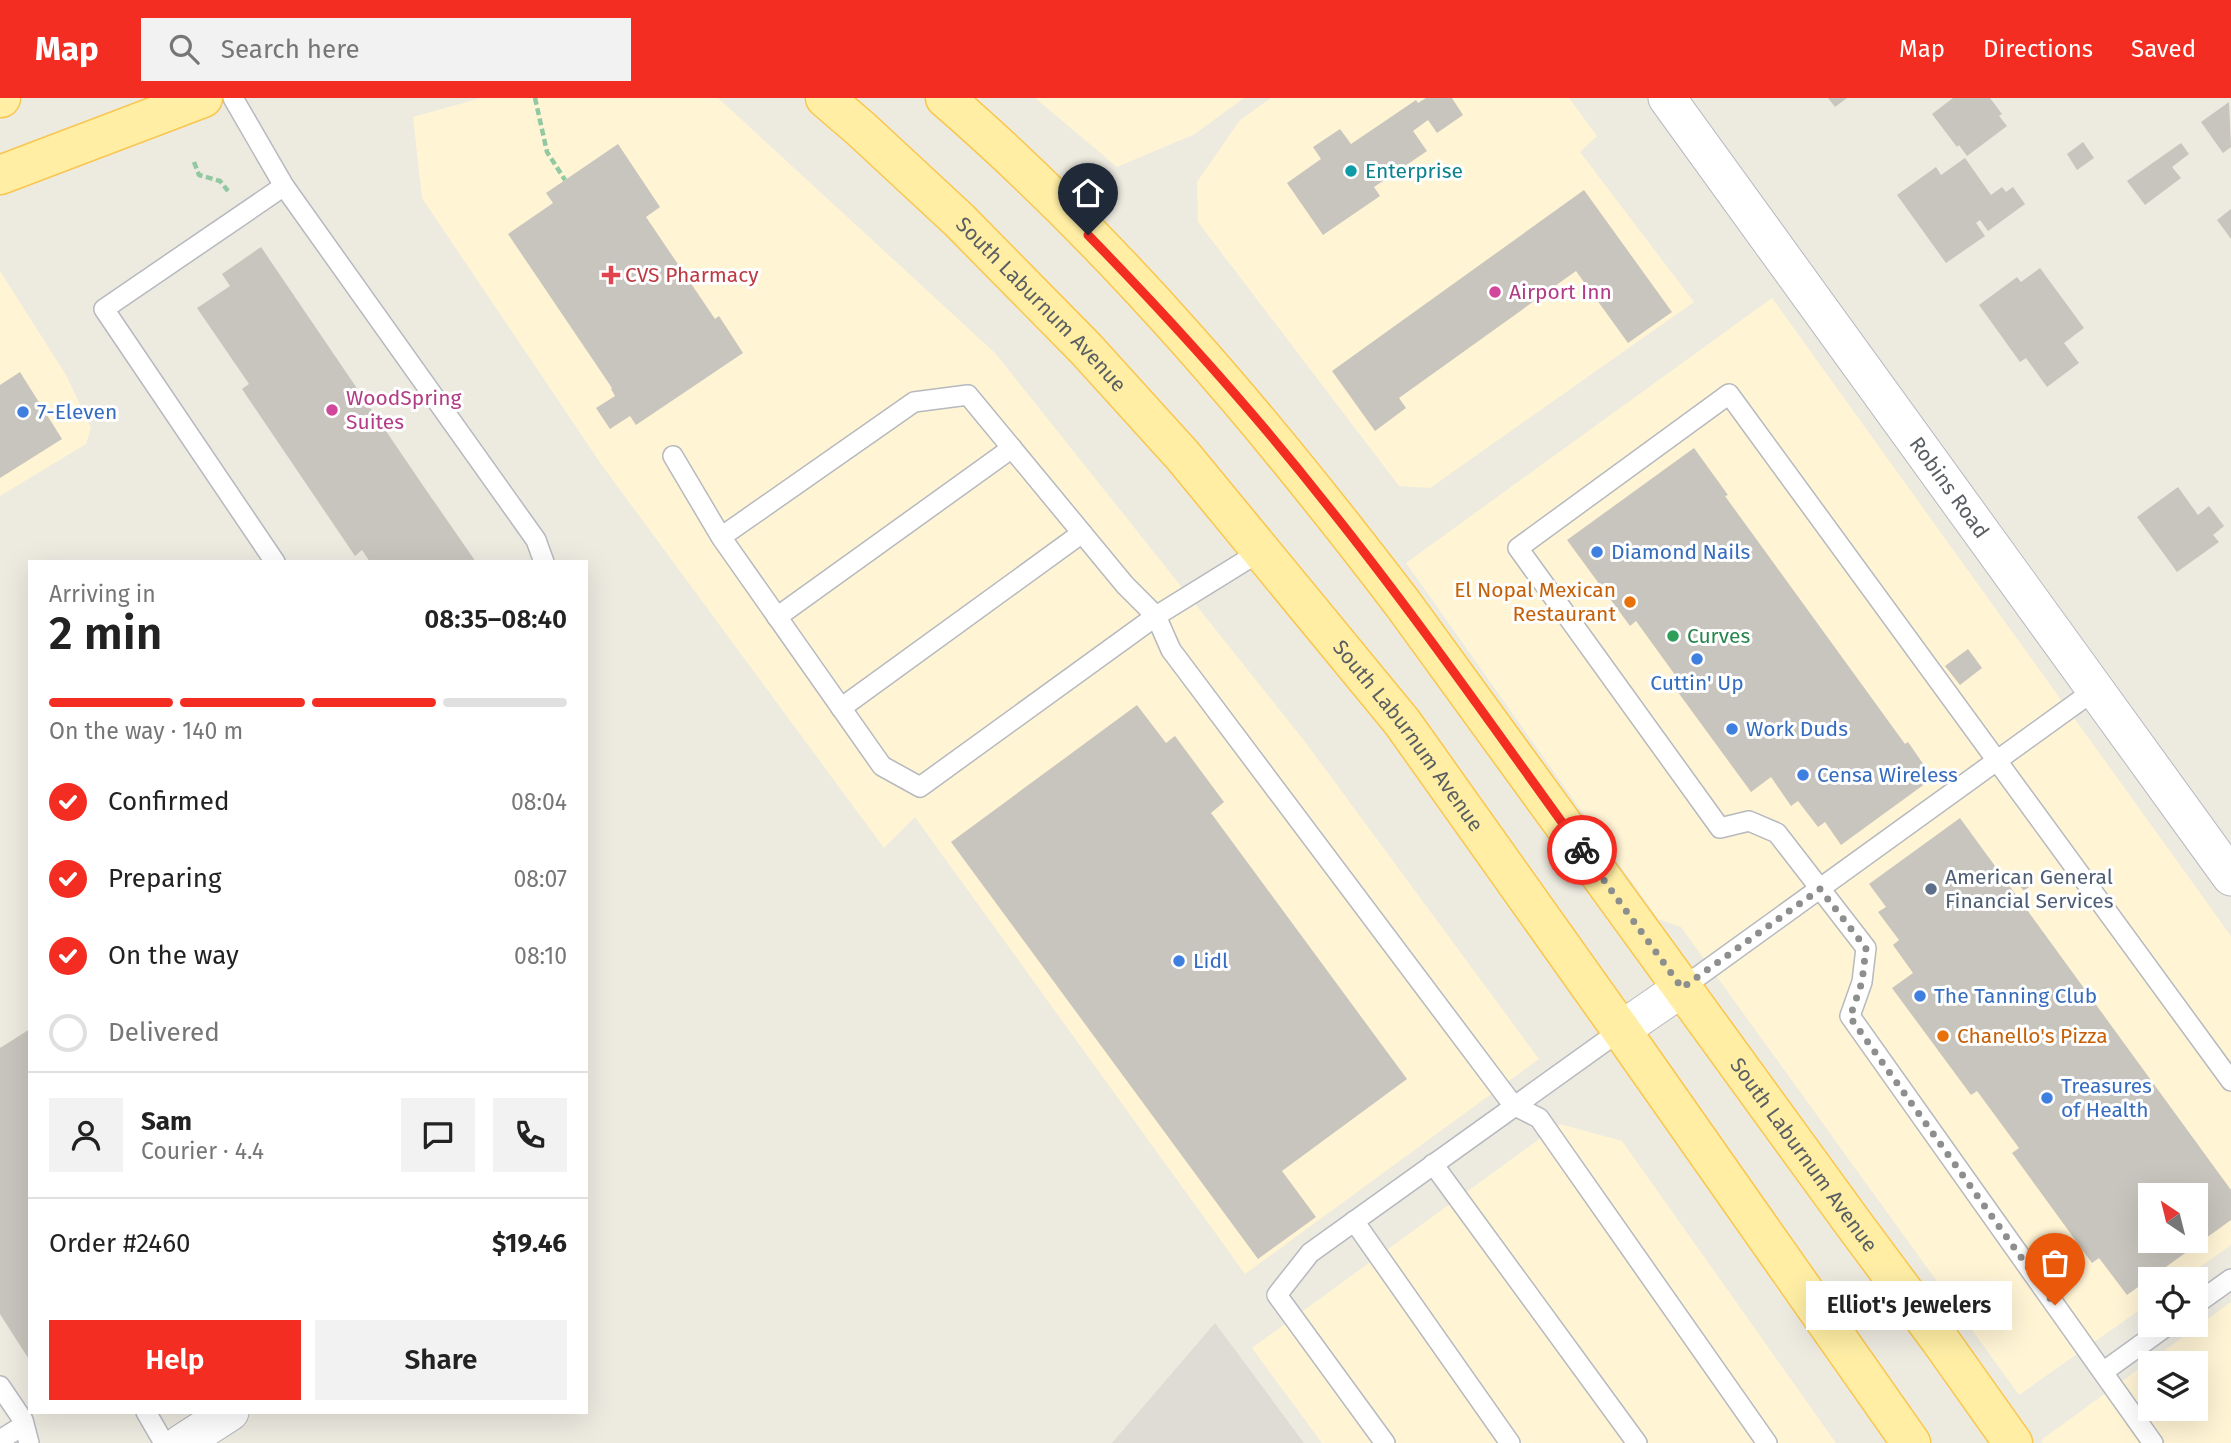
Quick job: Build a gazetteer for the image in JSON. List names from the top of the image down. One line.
{"streets":{"main road":["South Laburnum Avenue"],"street":["Robins Road"]},"places":{"other":["Enterprise","Airport Inn","WoodSpring Suites","7-Eleven","Diamond Nails","El Nopal Mexican Restaurant","Curves","Cuttin' Up","Work Duds","Censa Wireless","American General Financial Services","Lidl","The Tanning Club","Chanello's Pizza","Treasures of Health","Elliot's Jewelers"],"health":["CVS Pharmacy"]},"north":"top left","page":{"header":"Map","search":"Search here","nav":["Map","Directions","Saved"],"heading":["2 min","Arriving in","08:35–08:40"],"panel":["Sam","Courier · 4.4","Order #2460","$19.46"],"bar":"On the way · 140 m","list":[["Confirmed","08:04"],["Preparing","08:07"],["On the way","08:10"],"Delivered"],"bubble":"Elliot's Jewelers","buttons":["Help","Share"]}}
